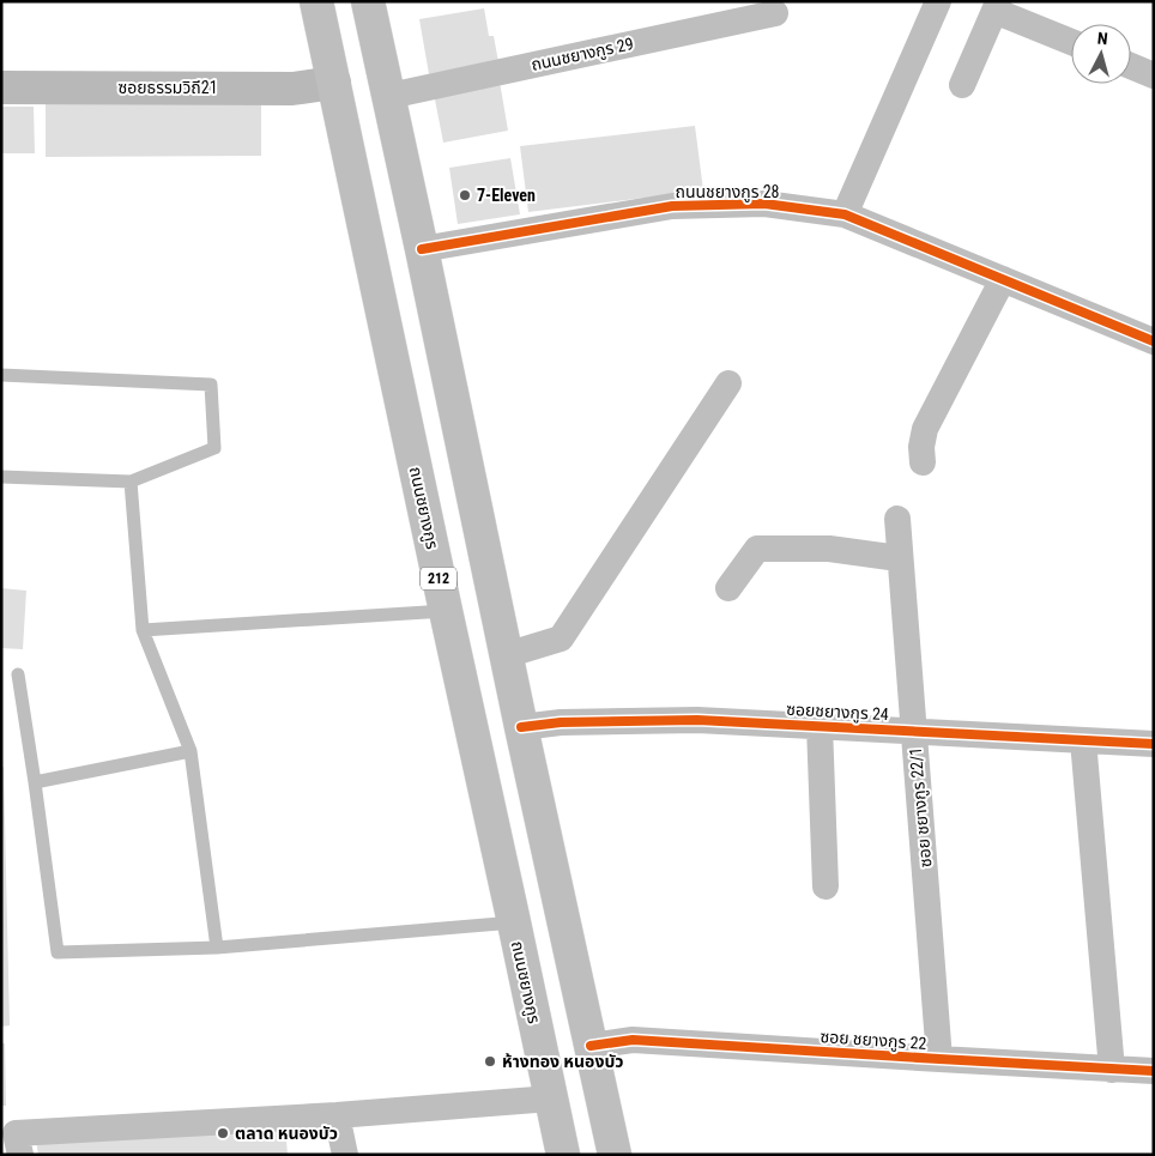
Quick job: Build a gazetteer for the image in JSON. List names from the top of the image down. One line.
{"streets":{"main road":["ถนนชยางกูร","212"],"street":["ถนนชยางกูร 29","ซอยธรรมวิถี21","ถนนชยางกูร 28","ซอยชยางกูร 24","ซอย ชยางกูร 22/1","ซอย ชยางกูร 22"]},"crossings":[["ซอยธรรมวิถี21","ถนนชยางกูร"],["ซอยชยางกูร 24","ซอย ชยางกูร 22/1"],["ซอย ชยางกูร 22/1","ซอย ชยางกูร 22"]],"places":["7-Eleven","ห้างทอง หนองบัว","ตลาด หนองบัว"],"north":"top"}
